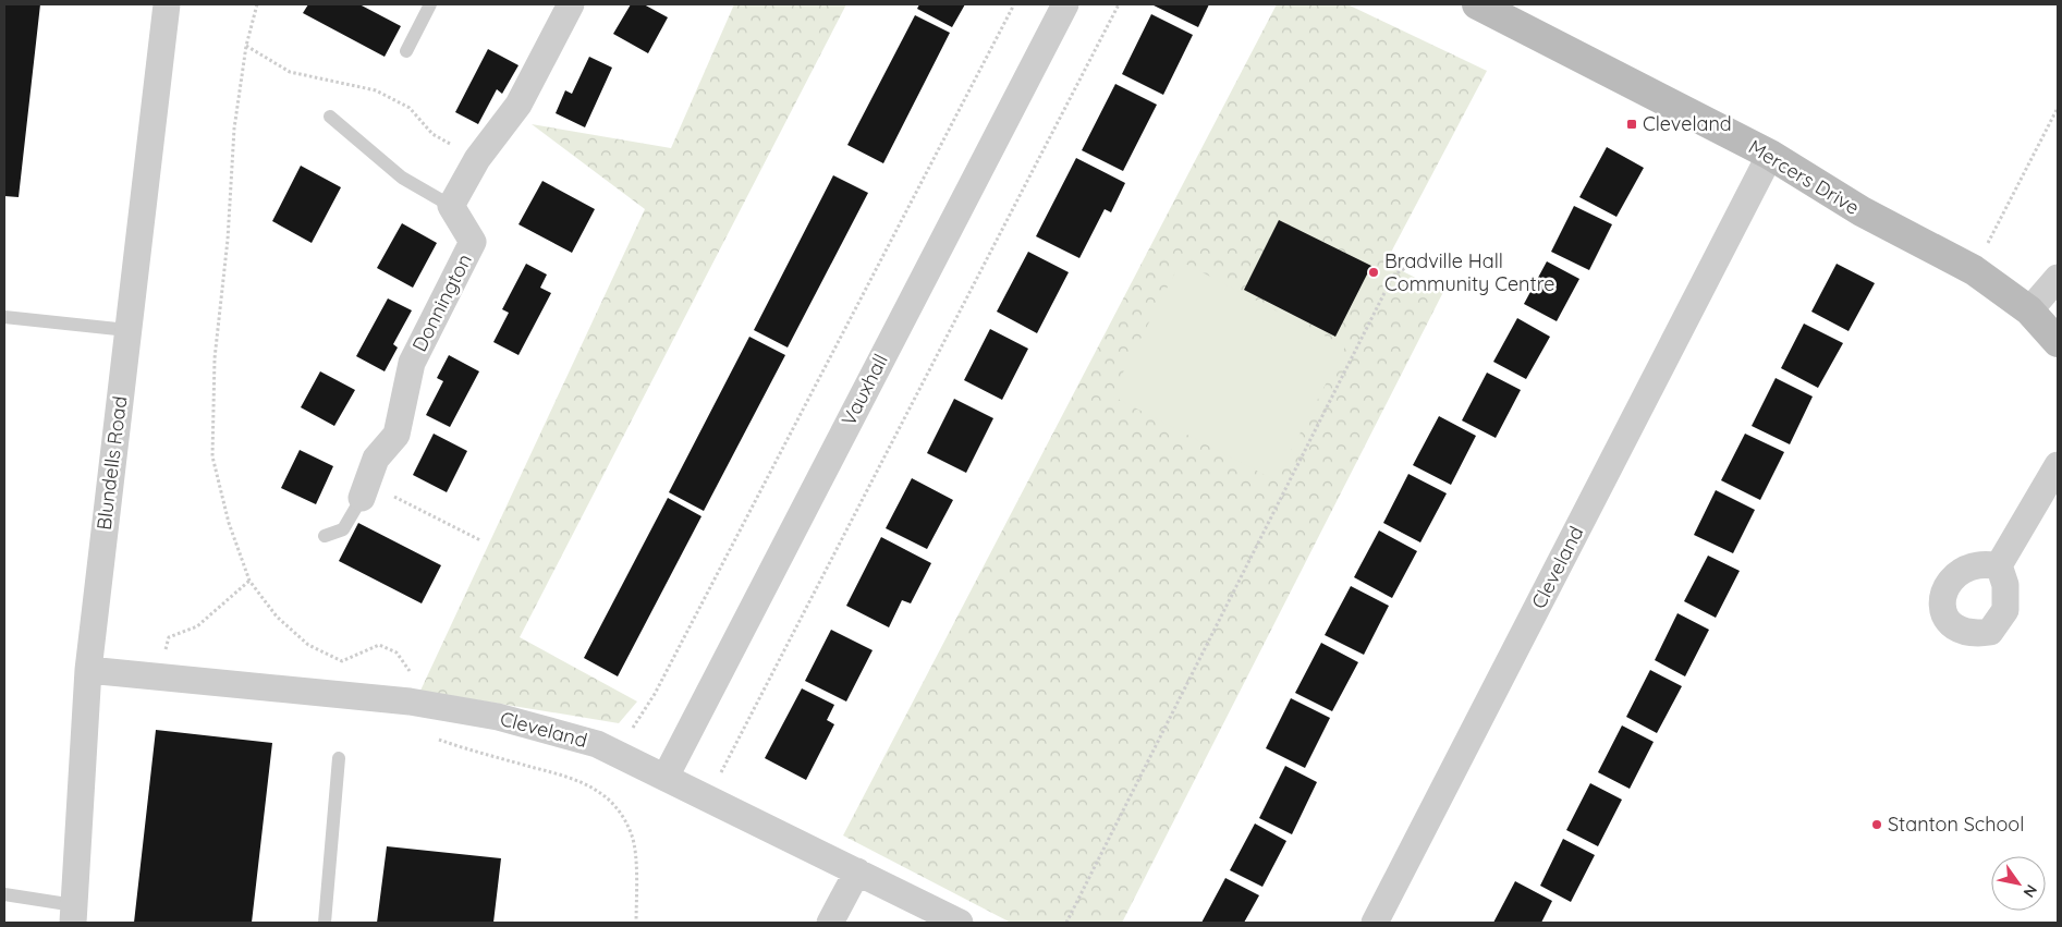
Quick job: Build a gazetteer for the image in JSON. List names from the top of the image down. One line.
{"streets":{"street":["Mercers Drive","Donnington","Vauxhall","Blundells Road","Cleveland"]},"crossings":[["Mercers Drive","Cleveland"],["Vauxhall","Cleveland"],["Blundells Road","Cleveland"]],"places":{"transit":["Cleveland"],"other":["Bradville Hall Community Centre","Stanton School"]},"north":"bottom right"}
